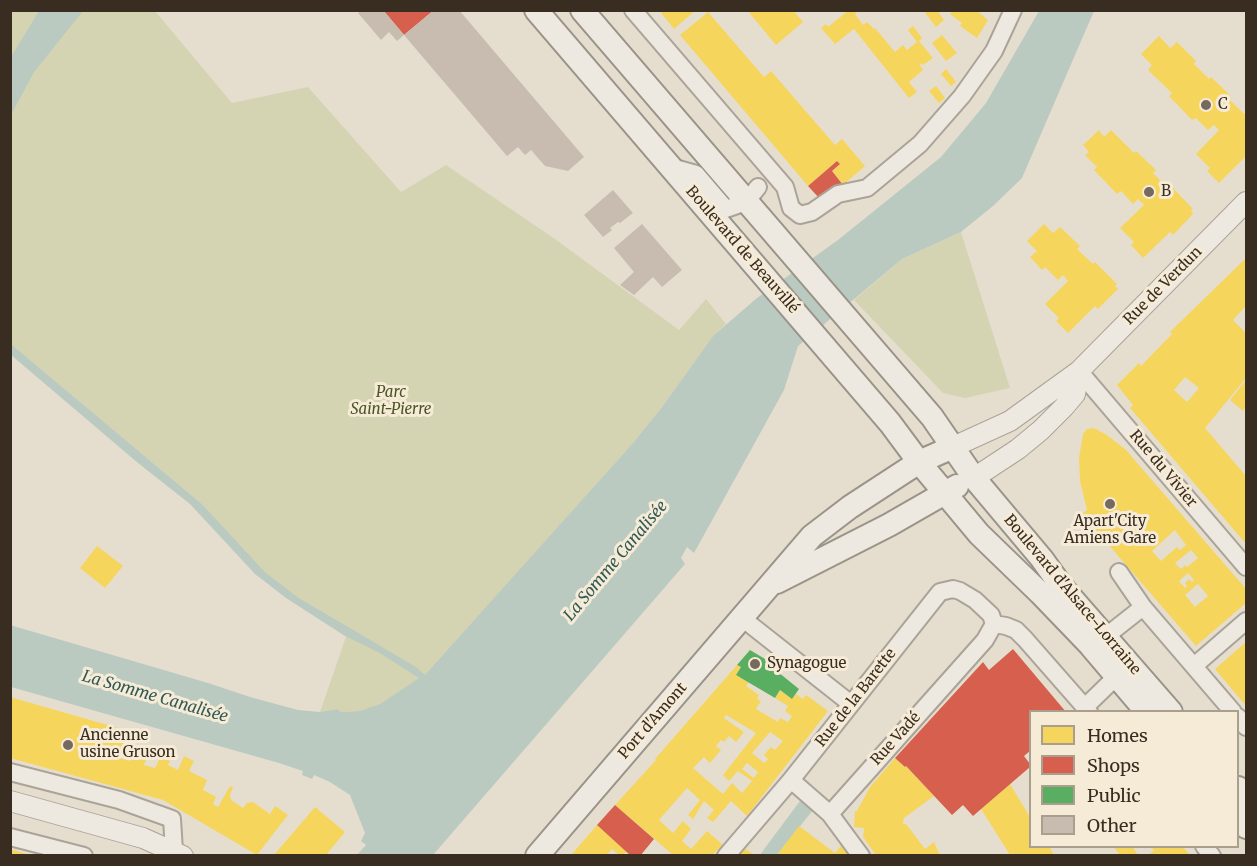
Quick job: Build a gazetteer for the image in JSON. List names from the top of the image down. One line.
{"streets":{"main road":["Boulevard de Beauvillé","Boulevard d'Alsace-Lorraine","Port d'Amont"],"street":["Rue de Verdun","Rue du Vivier","Rue de la Barette","Rue Vadé"]},"crossings":[["Boulevard de Beauvillé","Boulevard d'Alsace-Lorraine"],["Boulevard de Beauvillé","Port d'Amont"],["Rue de Verdun","Rue du Vivier"],["Rue de Verdun","Port d'Amont"],["Boulevard d'Alsace-Lorraine","Port d'Amont"],["Rue de la Barette","Rue Vadé"]],"water":["La Somme Canalisée"],"parks":["Parc Saint-Pierre"],"places":["C","B","Apart'City Amiens Gare","Synagogue","Ancienne usine Gruson"],"legend":["Homes","Shops","Public","Other"]}
